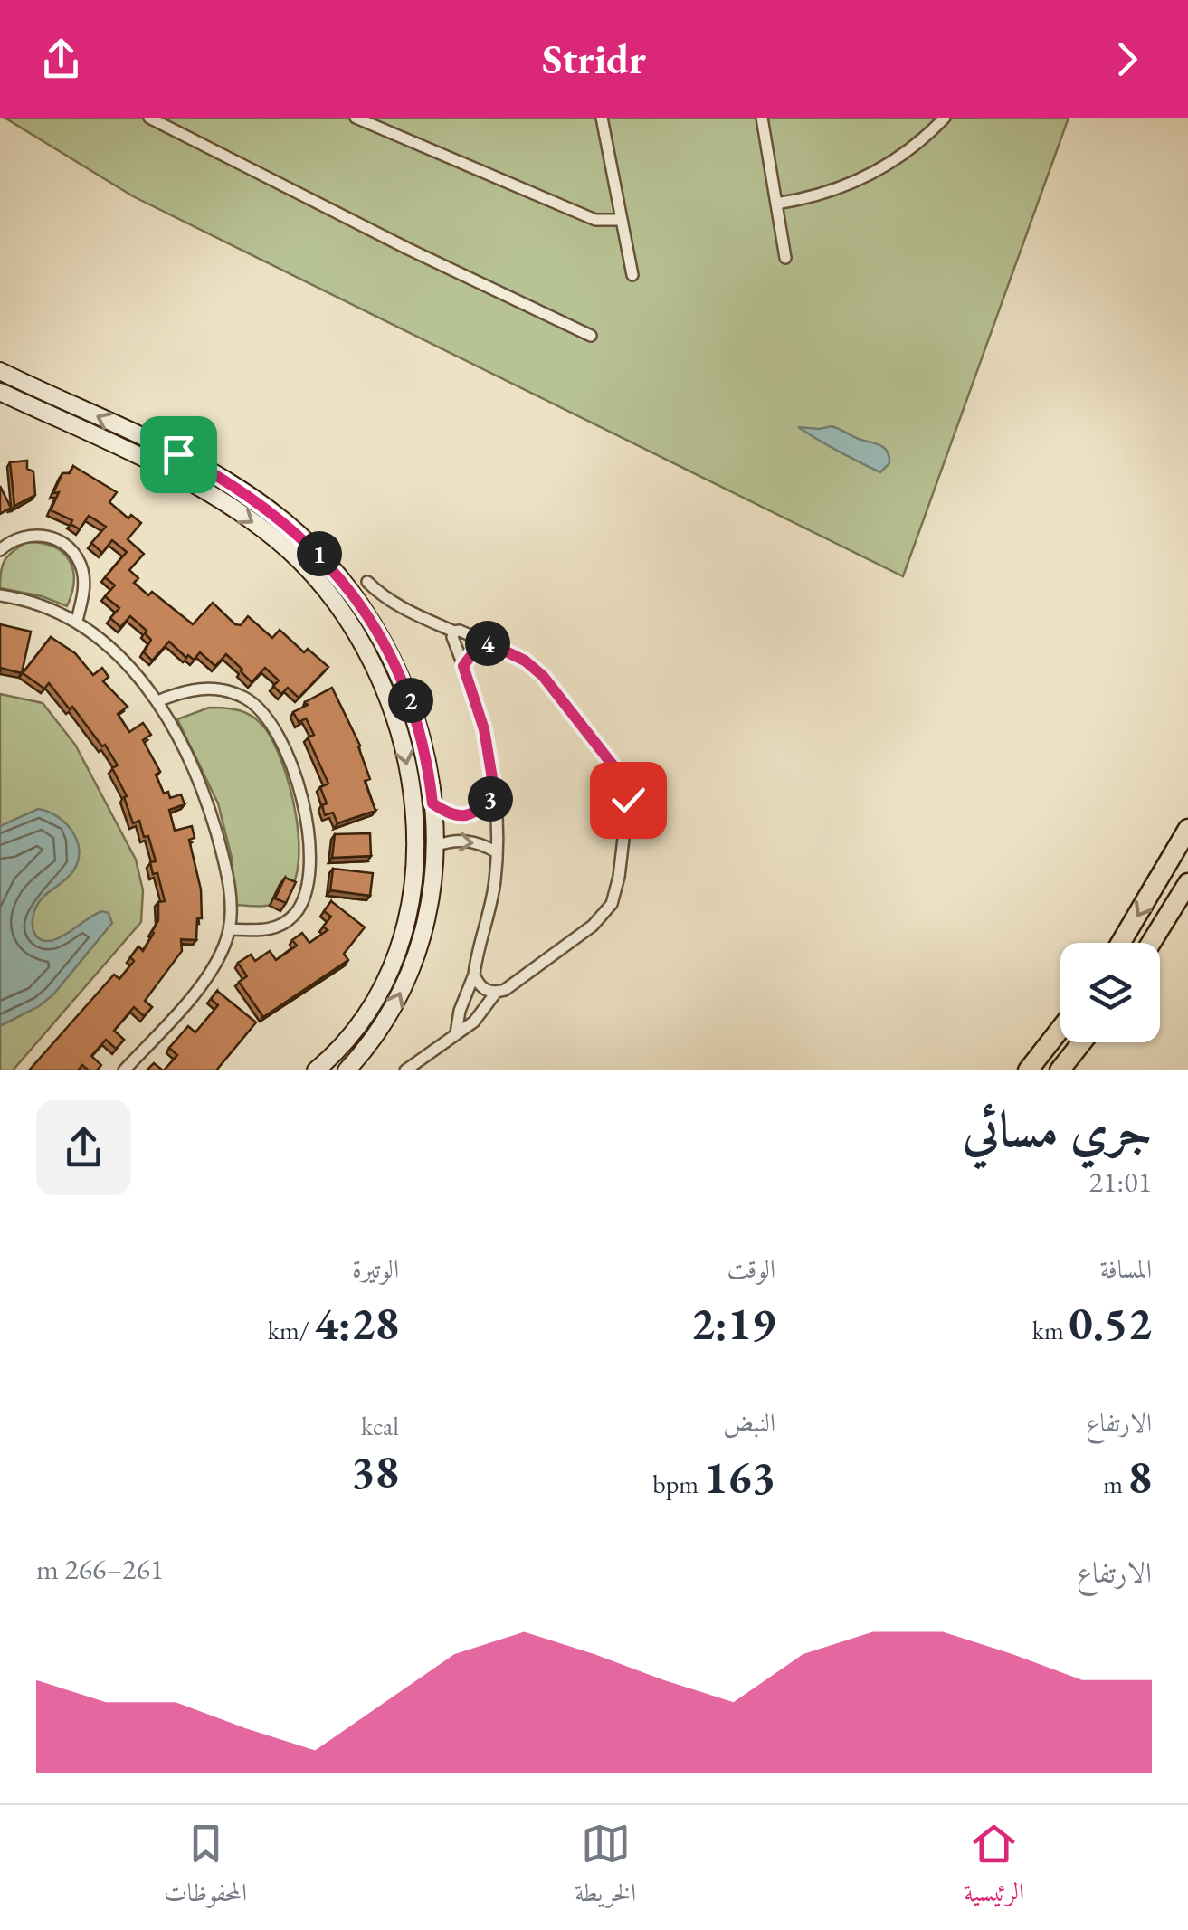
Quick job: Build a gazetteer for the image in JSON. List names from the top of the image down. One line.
{"page":{"header":"Stridr","pins":["1","4","2","3"],"heading":["جري مسائي","21:01"],"stats":[["المسافة","0.52 km"],["الوقت","2:19"],["الوتيرة","4:28 /km"],["الارتفاع","8 m"],["النبض","163 bpm"],["kcal","38"]],"chart":["الارتفاع","261–266 m"],"tabs":["الرئيسية","الخريطة","المحفوظات"]}}
